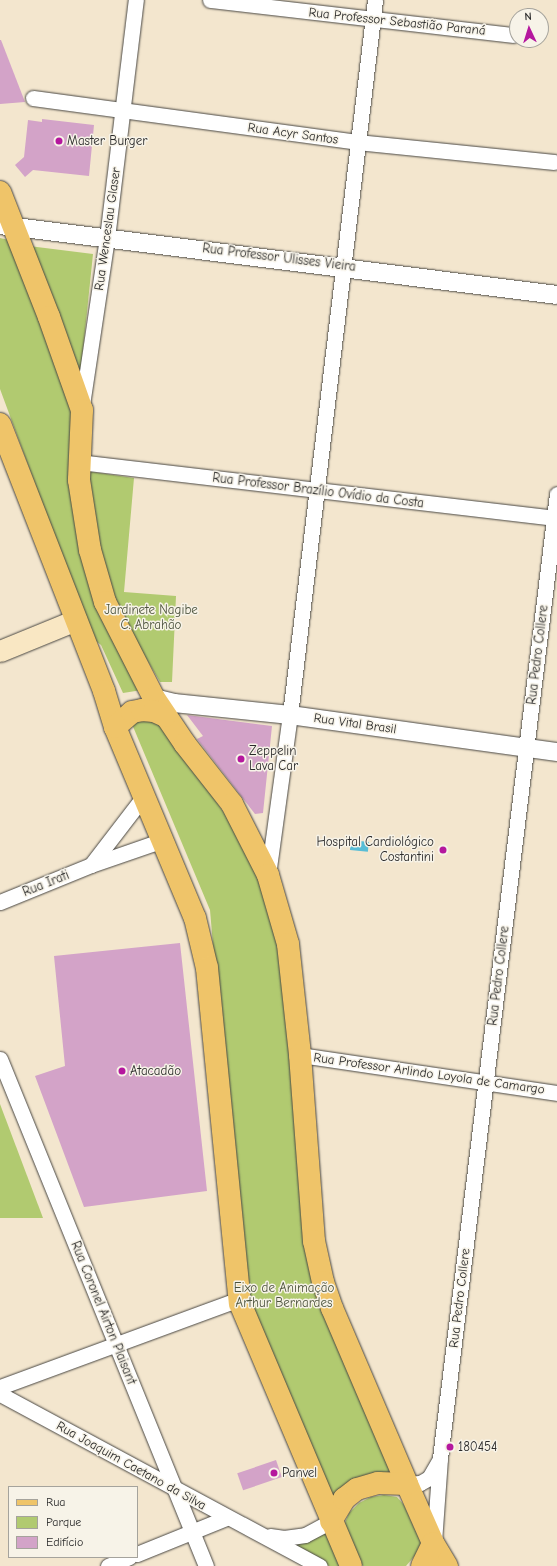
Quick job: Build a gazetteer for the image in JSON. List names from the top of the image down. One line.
{"streets":{"street":["Rua Professor Sebastião Paraná","Rua Acyr Santos","Rua Wenceslau Glaser","Rua Professor Ulisses Vieira","Rua Professor Brazílio Ovídio da Costa","Rua Pedro Collere","Rua Vital Brasil","Rua Irati","Rua Professor Arlindo Loyola de Camargo","Rua Coronel Airton Plaisant","Rua Joaquim Caetano da Silva"]},"crossings":[["Rua Acyr Santos","Rua Wenceslau Glaser"],["Rua Wenceslau Glaser","Rua Professor Ulisses Vieira"],["Rua Professor Brazílio Ovídio da Costa","Rua Pedro Collere"],["Rua Pedro Collere","Rua Vital Brasil"],["Rua Pedro Collere","Rua Professor Arlindo Loyola de Camargo"],["Rua Coronel Airton Plaisant","Rua Joaquim Caetano da Silva"]],"parks":["Jardinete Nagibe C. Abrahão","Eixo de Animação Arthur Bernardes"],"places":["Master Burger","Zeppelin Lava Car","Hospital Cardiológico Costantini","Atacadão","180454","Panvel"],"legend":["Rua","Parque","Edifício"],"north":"top"}
